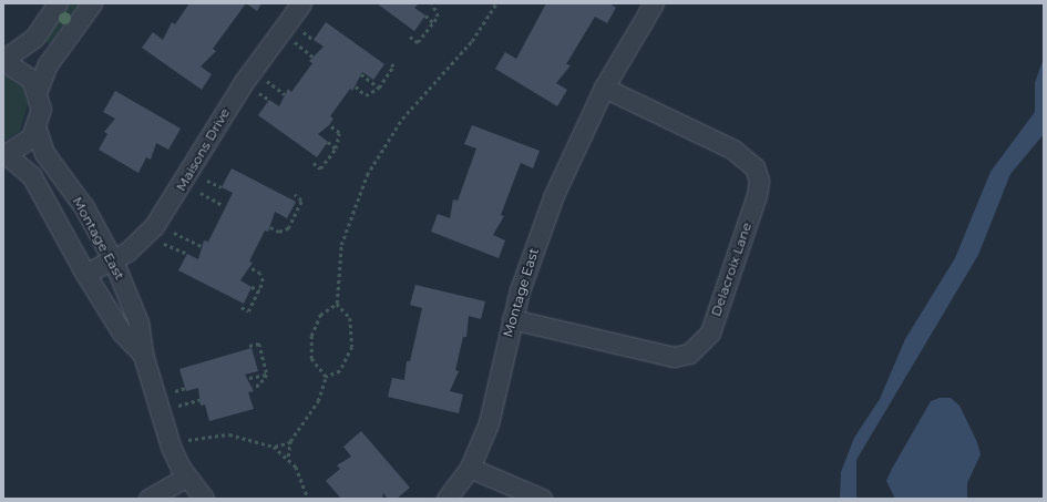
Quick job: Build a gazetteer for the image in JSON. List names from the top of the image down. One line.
{"streets":{"street":["Maisons Drive","Montage East","Delacroix Lane"]},"crossings":[["Maisons Drive","Montage East"],["Montage East","Delacroix Lane"]]}
